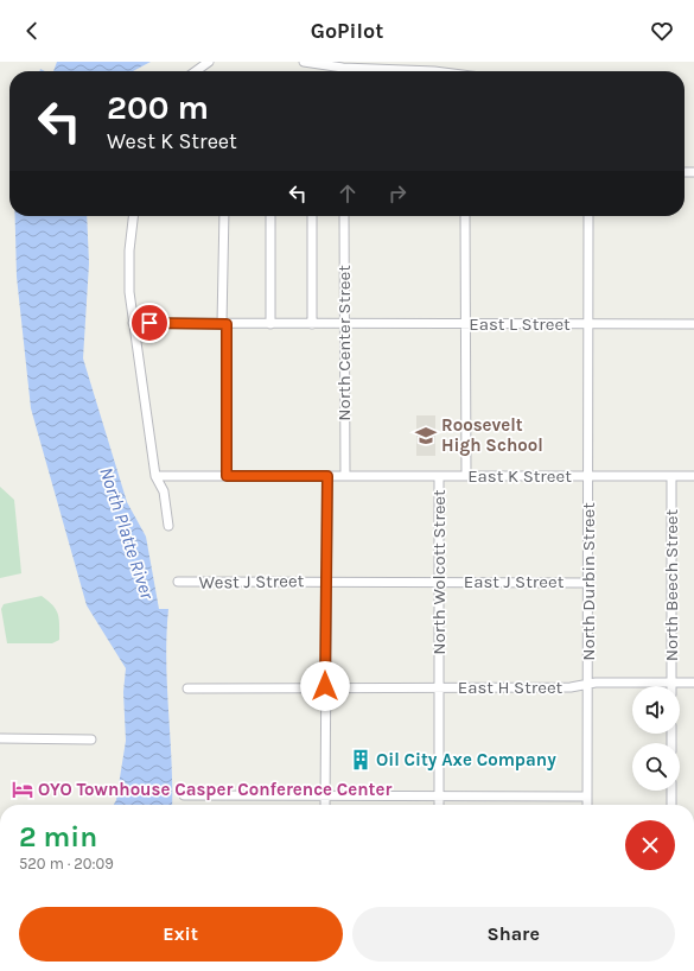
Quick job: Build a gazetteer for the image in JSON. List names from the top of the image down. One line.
{"streets":{"street":["East L Street","North Center Street","East K Street","North Wolcott Street","West J Street","East J Street","North Durbin Street","North Beech Street","East H Street"]},"crossings":[["East L Street","North Center Street"],["East L Street","North Wolcott Street"],["East L Street","North Durbin Street"],["North Center Street","East K Street"],["East K Street","North Wolcott Street"],["East K Street","North Durbin Street"],["East K Street","North Beech Street"],["North Wolcott Street","East J Street"],["North Wolcott Street","East H Street"],["West J Street","East J Street"],["East J Street","North Durbin Street"],["North Durbin Street","East H Street"],["North Beech Street","East H Street"]],"water":["North Platte River"],"places":{"school or university":["Roosevelt High School"],"building":["Oil City Axe Company"],"hotel":["OYO Townhouse Casper Conference Center"]},"page":{"header":"GoPilot","turn":["200 m","West K Street"],"heading":["2 min","520 m · 20:09"],"buttons":["Exit","Share"]}}
